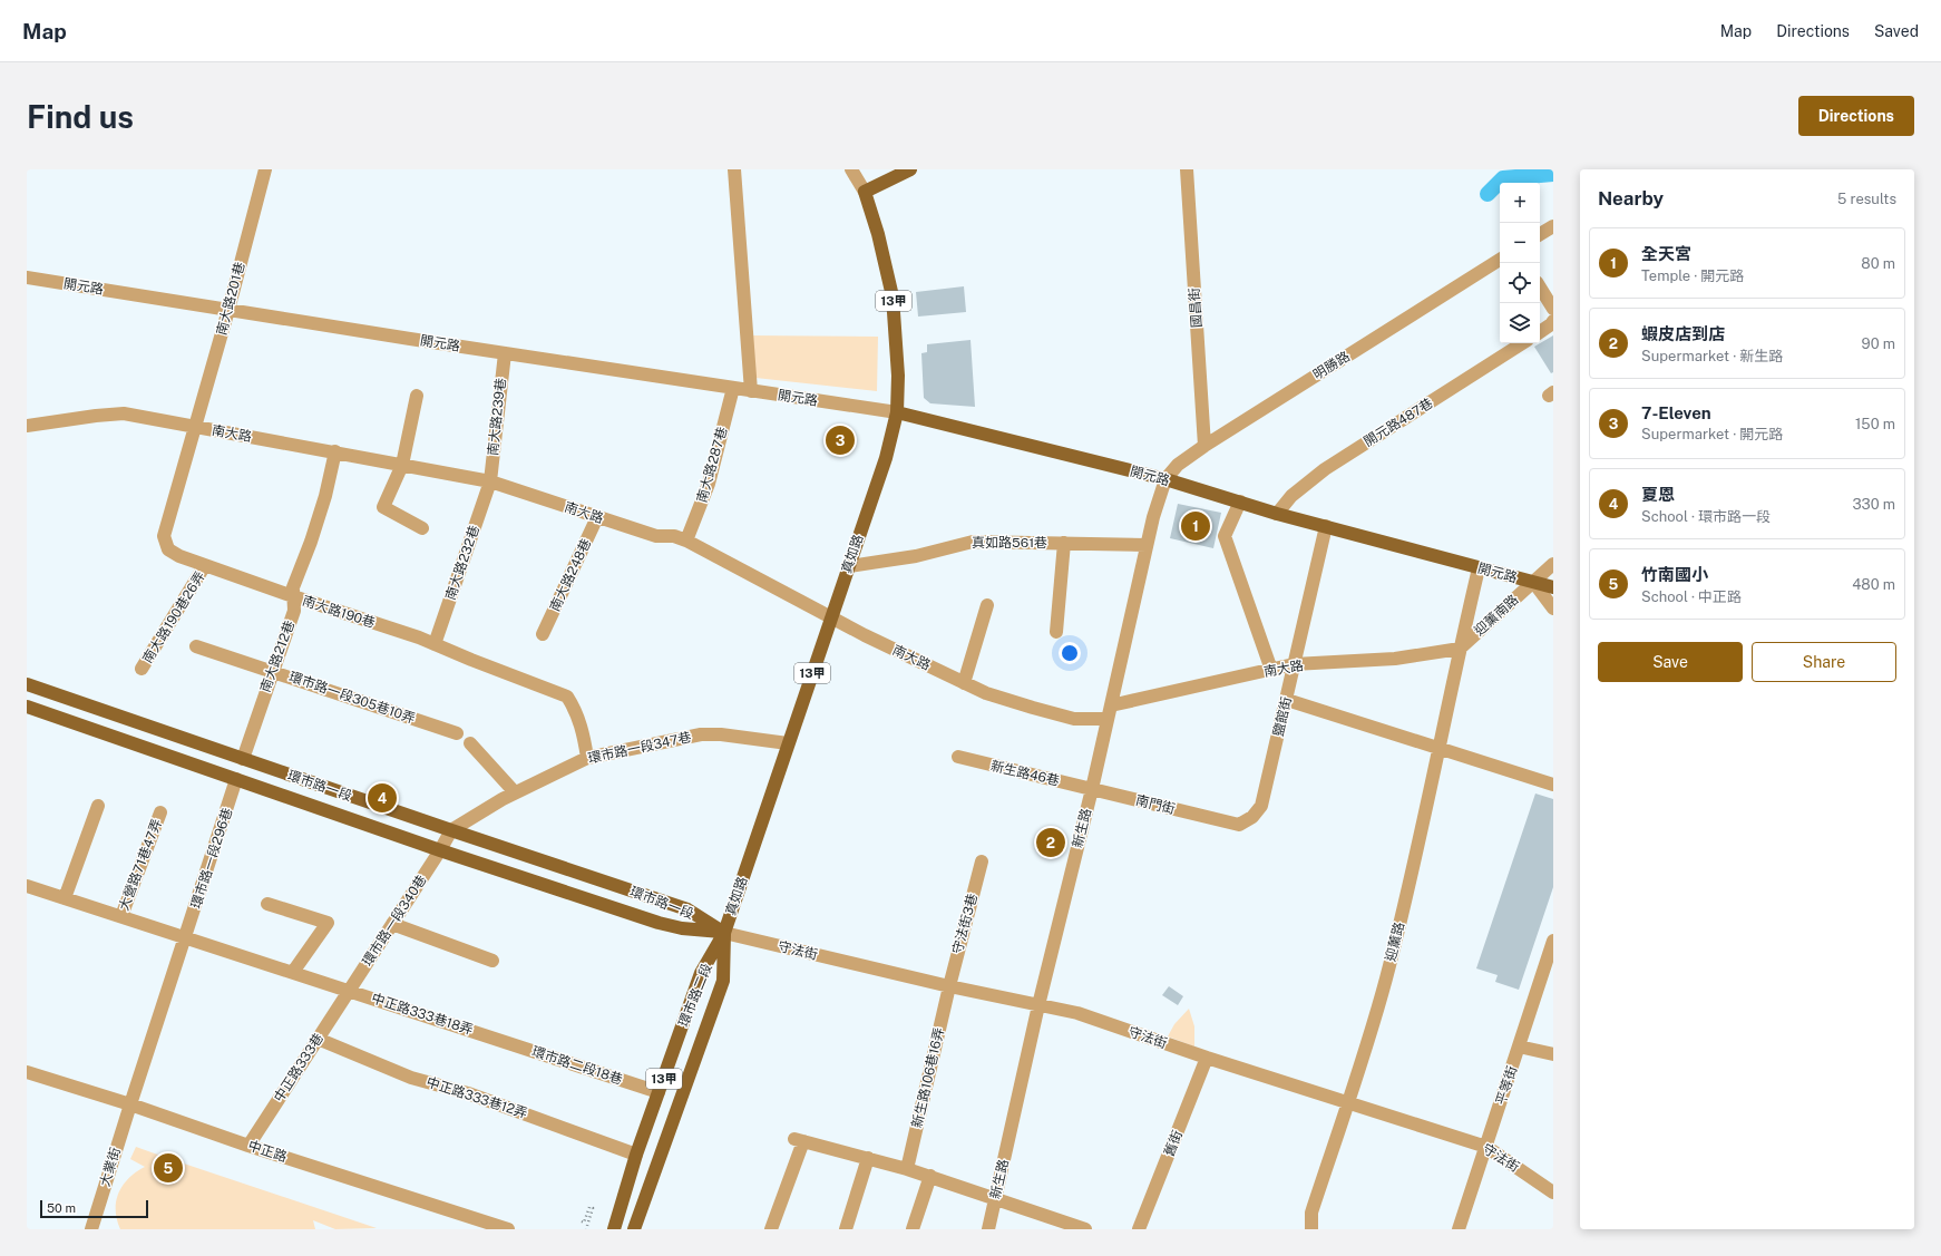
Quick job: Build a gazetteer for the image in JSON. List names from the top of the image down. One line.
{"streets":{"main road":["開元路","13甲","真如路","環市路一段","環市路二段"],"street":["南大路201巷","國昌街","明勝路","南大路239巷","開元路487巷","南大路","南大路287巷","真如路561巷","南大路232巷","南大路248巷","南大路190巷","迎薰南路","南大路190巷26弄","南大路212巷","環市路一段305巷10弄","鹽館街","環市路一段347巷","新生路46巷","南門街","新生路","環市路一段296巷","大營路71巷47弄","環市路一段340巷","守法街3巷","迎薰路","守法街","中正路333巷18弄","環市路二段18巷","中正路333巷","新生路106巷16弄","平等街","中正路333巷12弄","舊街","中正路","大業街"]},"crossings":[["開元路","南大路201巷"],["開元路","明勝路"],["開元路","南大路239巷"],["開元路","開元路487巷"],["開元路","南大路287巷"],["開元路","真如路"],["開元路","迎薰南路"],["開元路","鹽館街"],["開元路","新生路"],["開元路","迎薰路"],["南大路201巷","南大路"],["南大路201巷","南大路190巷"],["國昌街","明勝路"],["明勝路","新生路"],["南大路239巷","南大路"],["南大路239巷","南大路232巷"],["南大路","南大路287巷"],["南大路","真如路"],["南大路","南大路232巷"],["南大路","南大路248巷"],["南大路","南大路190巷"],["南大路","迎薰南路"],["南大路","南大路212巷"],["南大路","鹽館街"],["南大路","新生路"],["南大路","迎薰路"],["真如路561巷","真如路"],["真如路561巷","新生路"],["真如路","環市路一段347巷"],["真如路","環市路一段"],["真如路","守法街"],["真如路","環市路二段"],["南大路232巷","南大路190巷"],["南大路190巷","南大路190巷26弄"],["南大路190巷","南大路212巷"],["南大路190巷","環市路一段347巷"],["迎薰南路","迎薰路"],["南大路212巷","環市路一段305巷10弄"],["南大路212巷","環市路一段"],["鹽館街","南門街"],["環市路一段347巷","環市路一段"],["新生路46巷","南門街"],["新生路46巷","新生路"],["環市路一段","環市路一段296巷"],["環市路一段","環市路一段340巷"],["環市路一段","守法街"],["環市路一段","環市路二段"],["南門街","新生路"],["新生路","守法街"],["環市路一段296巷","中正路333巷18弄"],["環市路一段296巷","中正路"],["環市路一段296巷","大業街"],["大營路71巷47弄","中正路333巷18弄"],["環市路一段340巷","中正路333巷18弄"],["環市路一段340巷","中正路333巷"],["守法街3巷","守法街"],["守法街3巷","新生路106巷16弄"],["迎薰路","守法街"],["守法街","環市路二段"],["守法街","新生路106巷16弄"],["守法街","平等街"],["守法街","舊街"],["環市路二段","環市路二段18巷"],["環市路二段","中正路333巷12弄"],["中正路333巷18弄","環市路二段18巷"],["中正路333巷18弄","中正路333巷"],["中正路333巷","中正路333巷12弄"],["中正路333巷","中正路"],["中正路","大業街"]],"scale_bar":"50 m","page":{"header":"Map","nav":["Map","Directions","Saved"],"buttons":["Directions",["Save","Share"]],"title":"Find us","heading":["Nearby","5 results"],"map_buttons":["+","−"],"list":[{"mark":"1","name":"全天宮","note":"Temple · 開元路","value":"80 m"},{"mark":"2","name":"蝦皮店到店","note":"Supermarket · 新生路","value":"90 m"},{"mark":"3","name":"7-Eleven","note":"Supermarket · 開元路","value":"150 m"},{"mark":"4","name":"夏恩","note":"School · 環市路一段","value":"330 m"},{"mark":"5","name":"竹南國小","note":"School · 中正路","value":"480 m"}],"pins":["3","1","4","2","5"],"scale":"50 m"}}
